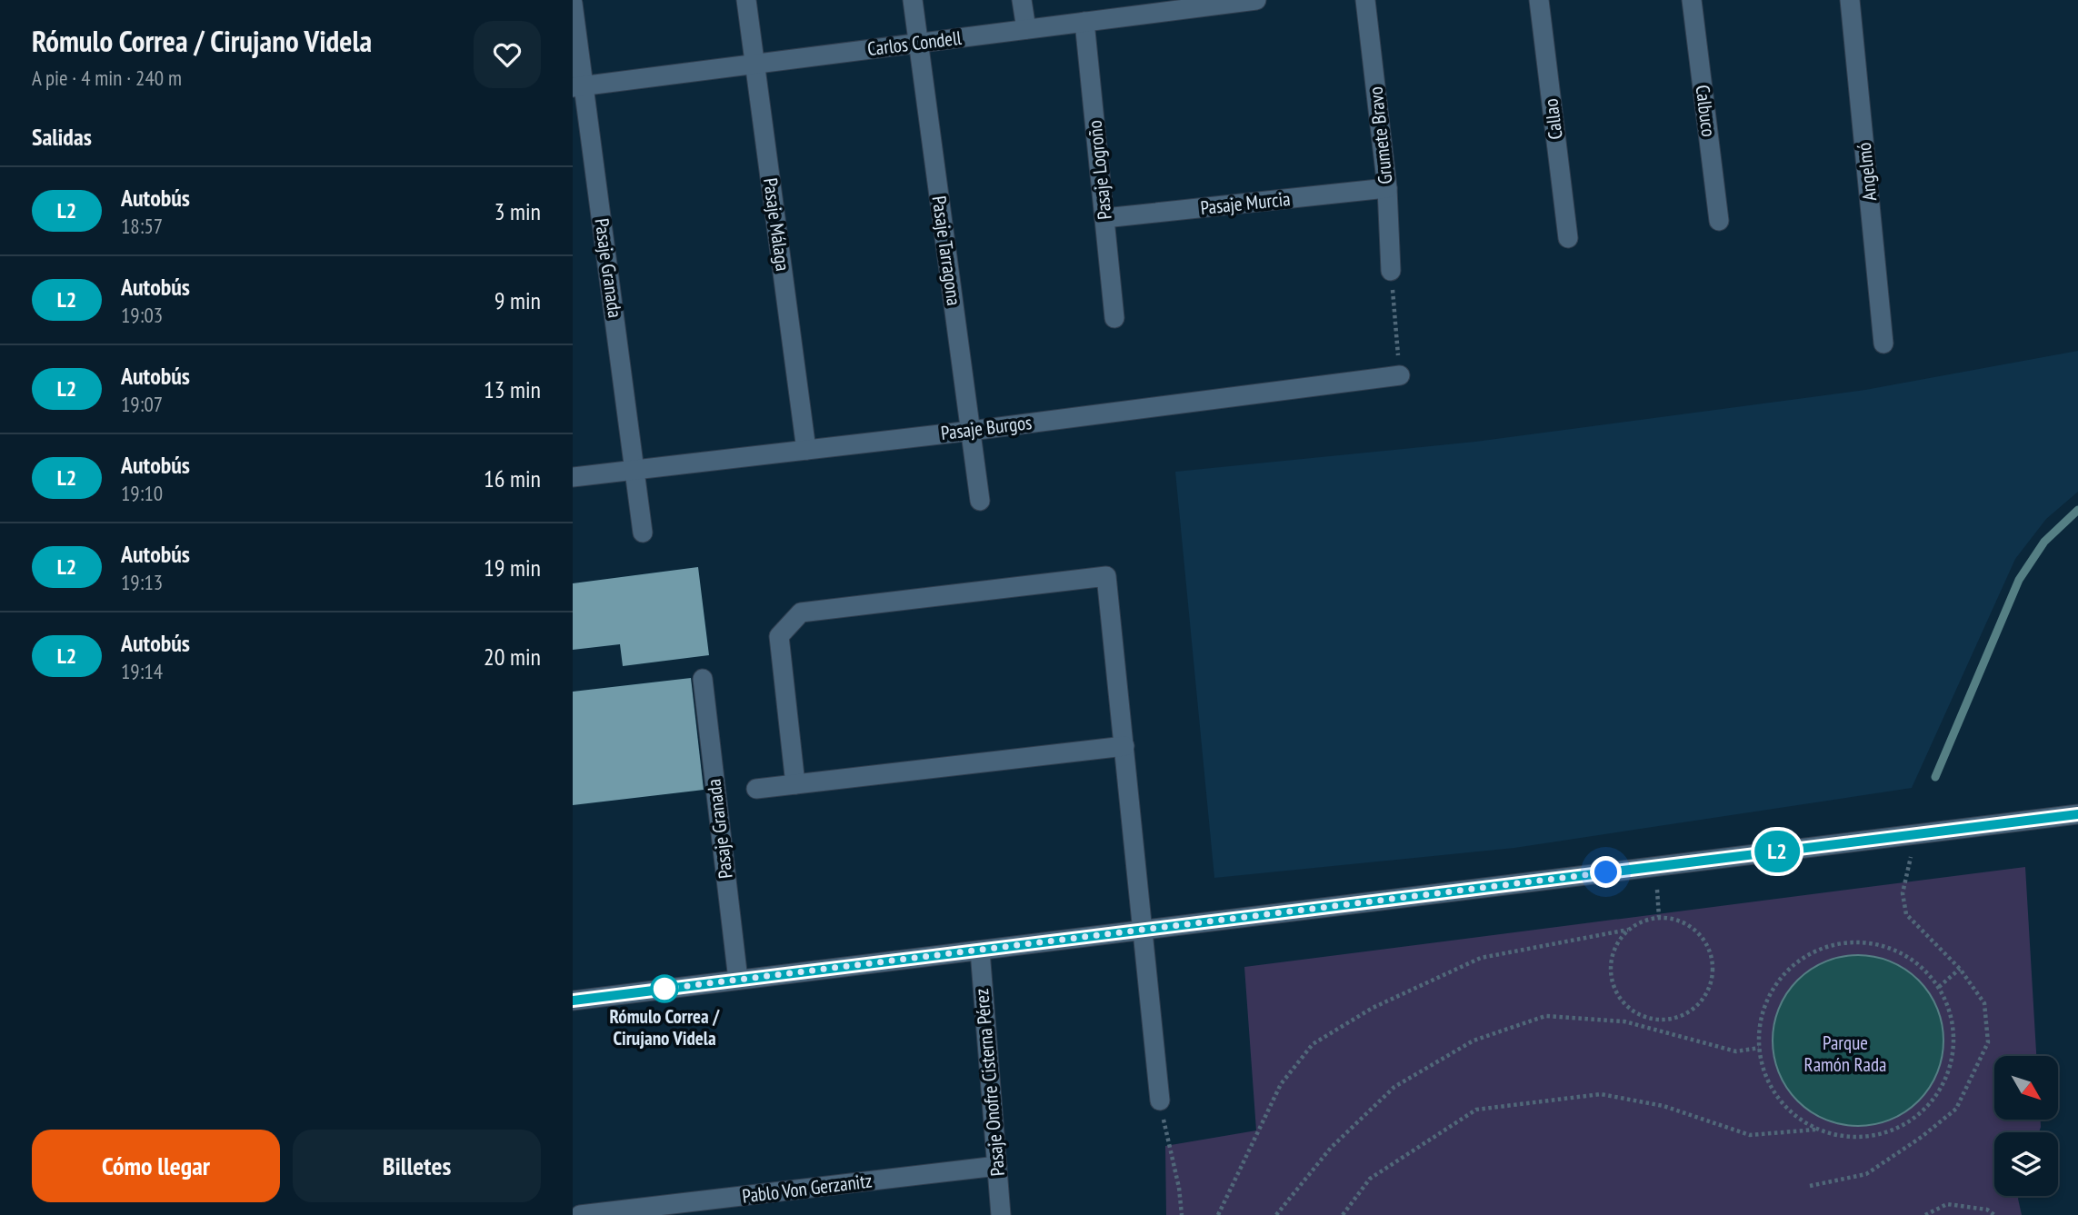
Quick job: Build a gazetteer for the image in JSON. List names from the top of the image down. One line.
{"streets":{"street":["Carlos Condell","Calbuco","Callao","Grumete Bravo","Pasaje Logroño","Angelmó","Pasaje Murcia","Pasaje Málaga","Pasaje Tarragona","Pasaje Granada","Pasaje Burgos","Pasaje Onofre Cisterna Pérez","Pablo Von Gerzanitz"]},"crossings":[["Carlos Condell","Pasaje Logroño"],["Carlos Condell","Pasaje Málaga"],["Carlos Condell","Pasaje Tarragona"],["Carlos Condell","Pasaje Granada"],["Grumete Bravo","Pasaje Murcia"],["Pasaje Logroño","Pasaje Murcia"],["Pasaje Málaga","Pasaje Burgos"],["Pasaje Tarragona","Pasaje Burgos"],["Pasaje Granada","Pasaje Burgos"],["Pasaje Onofre Cisterna Pérez","Pablo Von Gerzanitz"]],"parks":["Parque Ramón Rada"],"places":["Rómulo Correa / Cirujano Videla"],"lines":["bus line L2"],"north":"bottom right","page":{"heading":[["Rómulo Correa / Cirujano Videla","A pie · 4 min · 240 m"],"Salidas"],"on_map":"L2","list":[{"mark":"L2","name":"Autobús","note":"18:57","value":"3 min"},{"mark":"L2","name":"Autobús","note":"19:03","value":"9 min"},{"mark":"L2","name":"Autobús","note":"19:07","value":"13 min"},{"mark":"L2","name":"Autobús","note":"19:10","value":"16 min"},{"mark":"L2","name":"Autobús","note":"19:13","value":"19 min"},{"mark":"L2","name":"Autobús","note":"19:14","value":"20 min"}],"buttons":["Cómo llegar","Billetes"]}}
